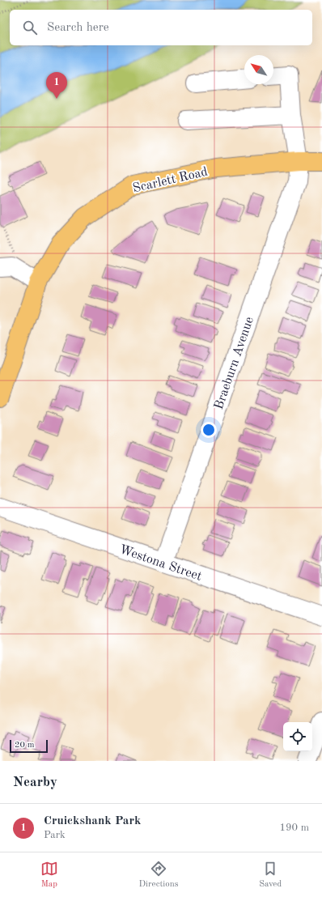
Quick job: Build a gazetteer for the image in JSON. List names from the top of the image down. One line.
{"streets":{"main road":["Scarlett Road"],"street":["Braeburn Avenue","Westona Street"]},"crossings":[["Scarlett Road","Braeburn Avenue"],["Braeburn Avenue","Westona Street"]],"scale_bar":"20 m","north":"top left","page":{"search":"Search here","pins":"1","scale":"20 m","heading":"Nearby","list":[{"mark":"1","name":"Cruickshank Park","note":"Park","value":"190 m"}],"nav":["Map","Directions","Saved"]}}
